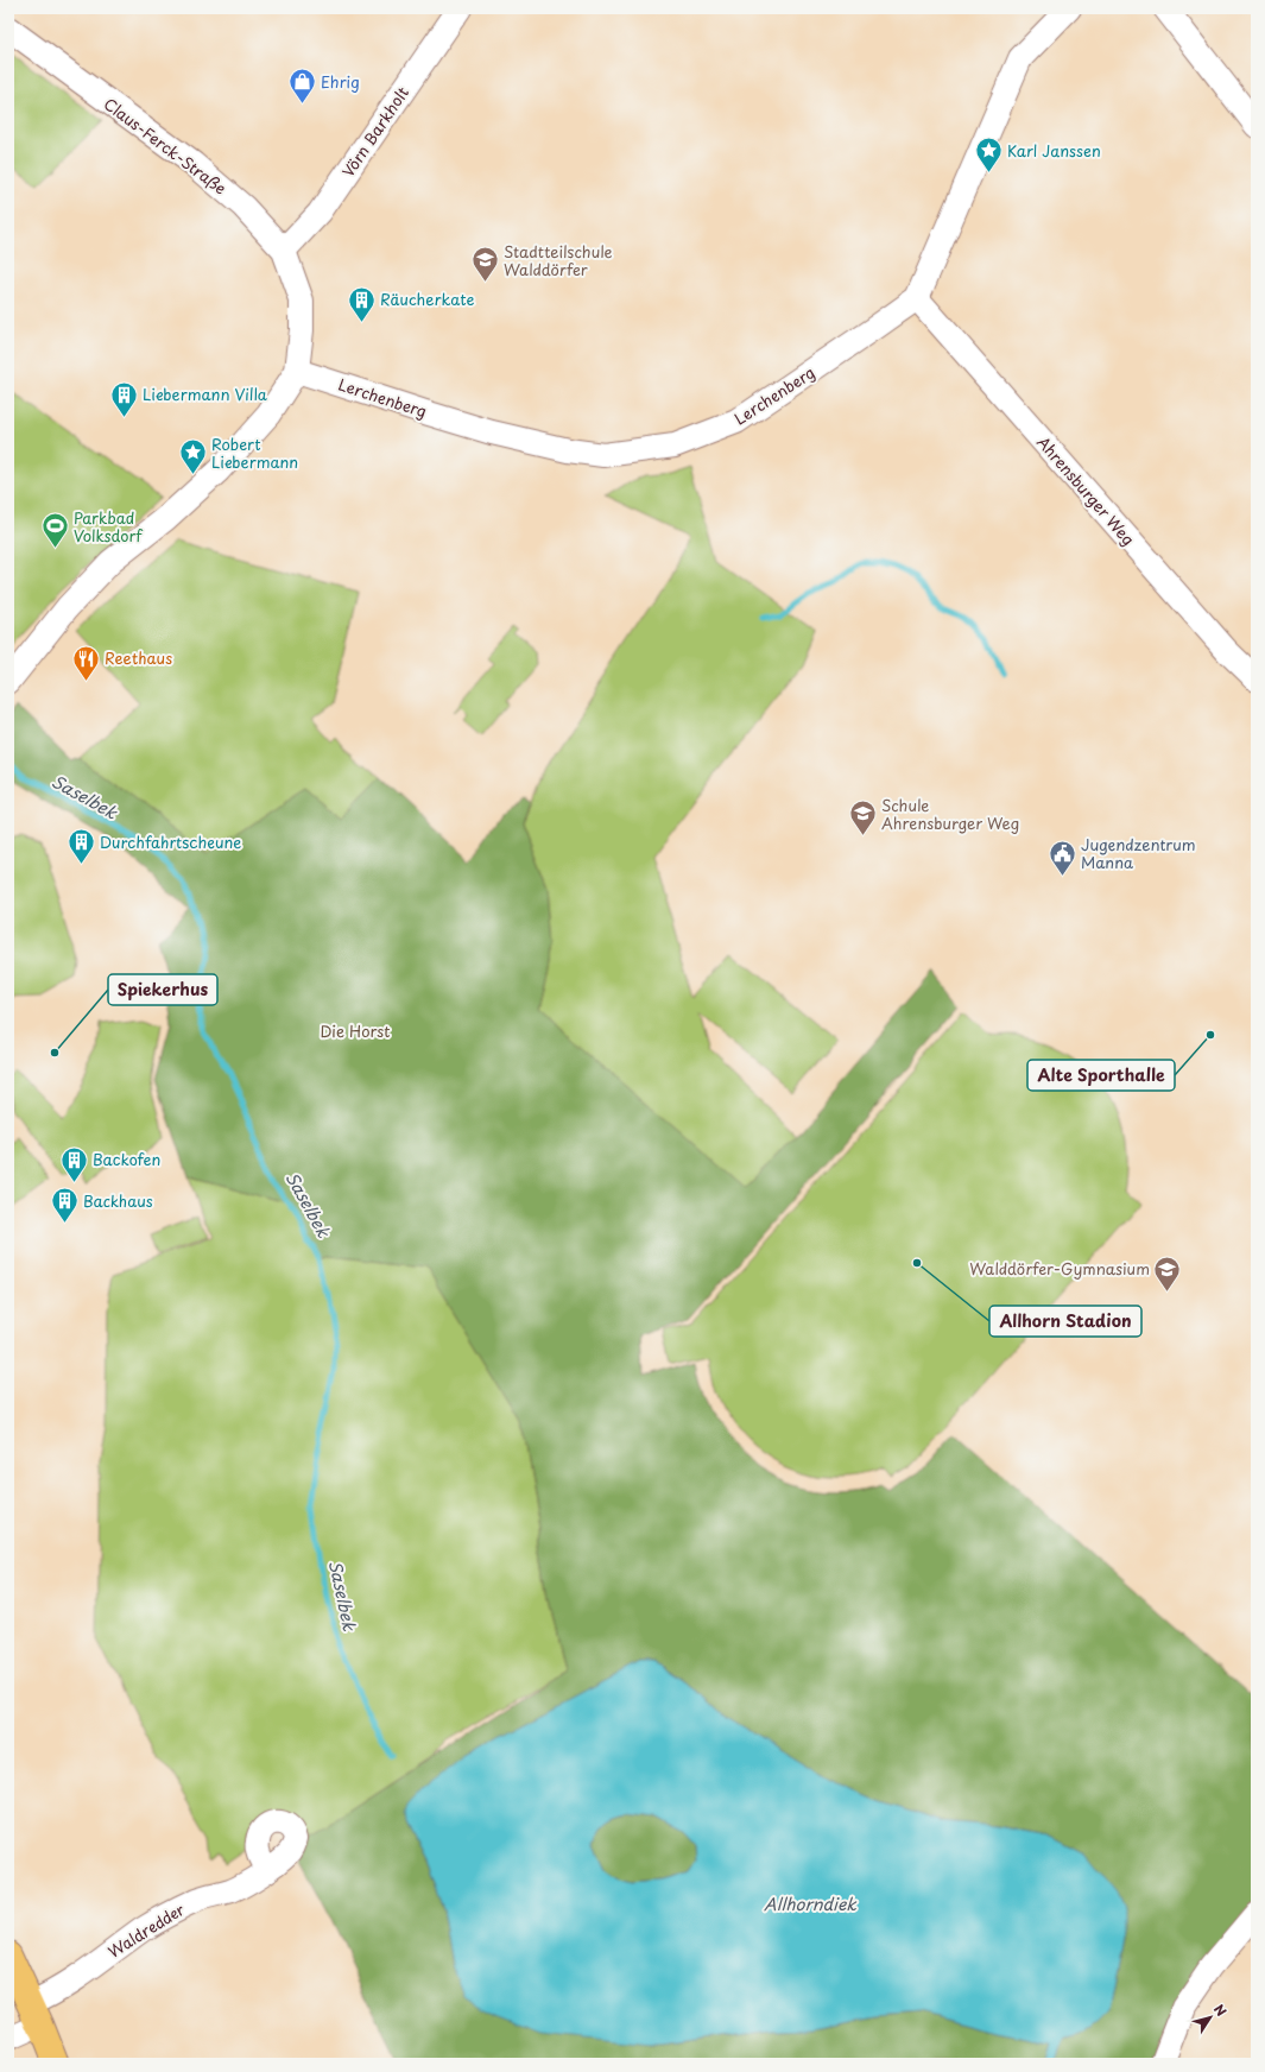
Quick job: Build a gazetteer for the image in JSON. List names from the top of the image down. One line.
{"streets":{"street":["Vörn Barkholt","Claus-Ferck-Straße","Lerchenberg","Ahrensburger Weg","Waldredder"]},"crossings":[["Vörn Barkholt","Claus-Ferck-Straße"],["Claus-Ferck-Straße","Lerchenberg"],["Lerchenberg","Ahrensburger Weg"]],"water":["Saselbek","Allhorndiek"],"parks":["Die Horst"],"places":{"shop":["Ehrig"],"place":["Karl Janssen","Robert Liebermann"],"school or university":["Stadtteilschule Walddörfer","Schule Ahrensburger Weg","Walddörfer-Gymnasium"],"building":["Räucherkate","Liebermann Villa","Durchfahrtscheune","Backofen","Backhaus"],"sports":["Parkbad Volksdorf"],"restaurant":["Reethaus"],"public building":["Jugendzentrum Manna"],"other":["Alte Sporthalle","Spiekerhus","Allhorn Stadion"]},"north":"top right"}
